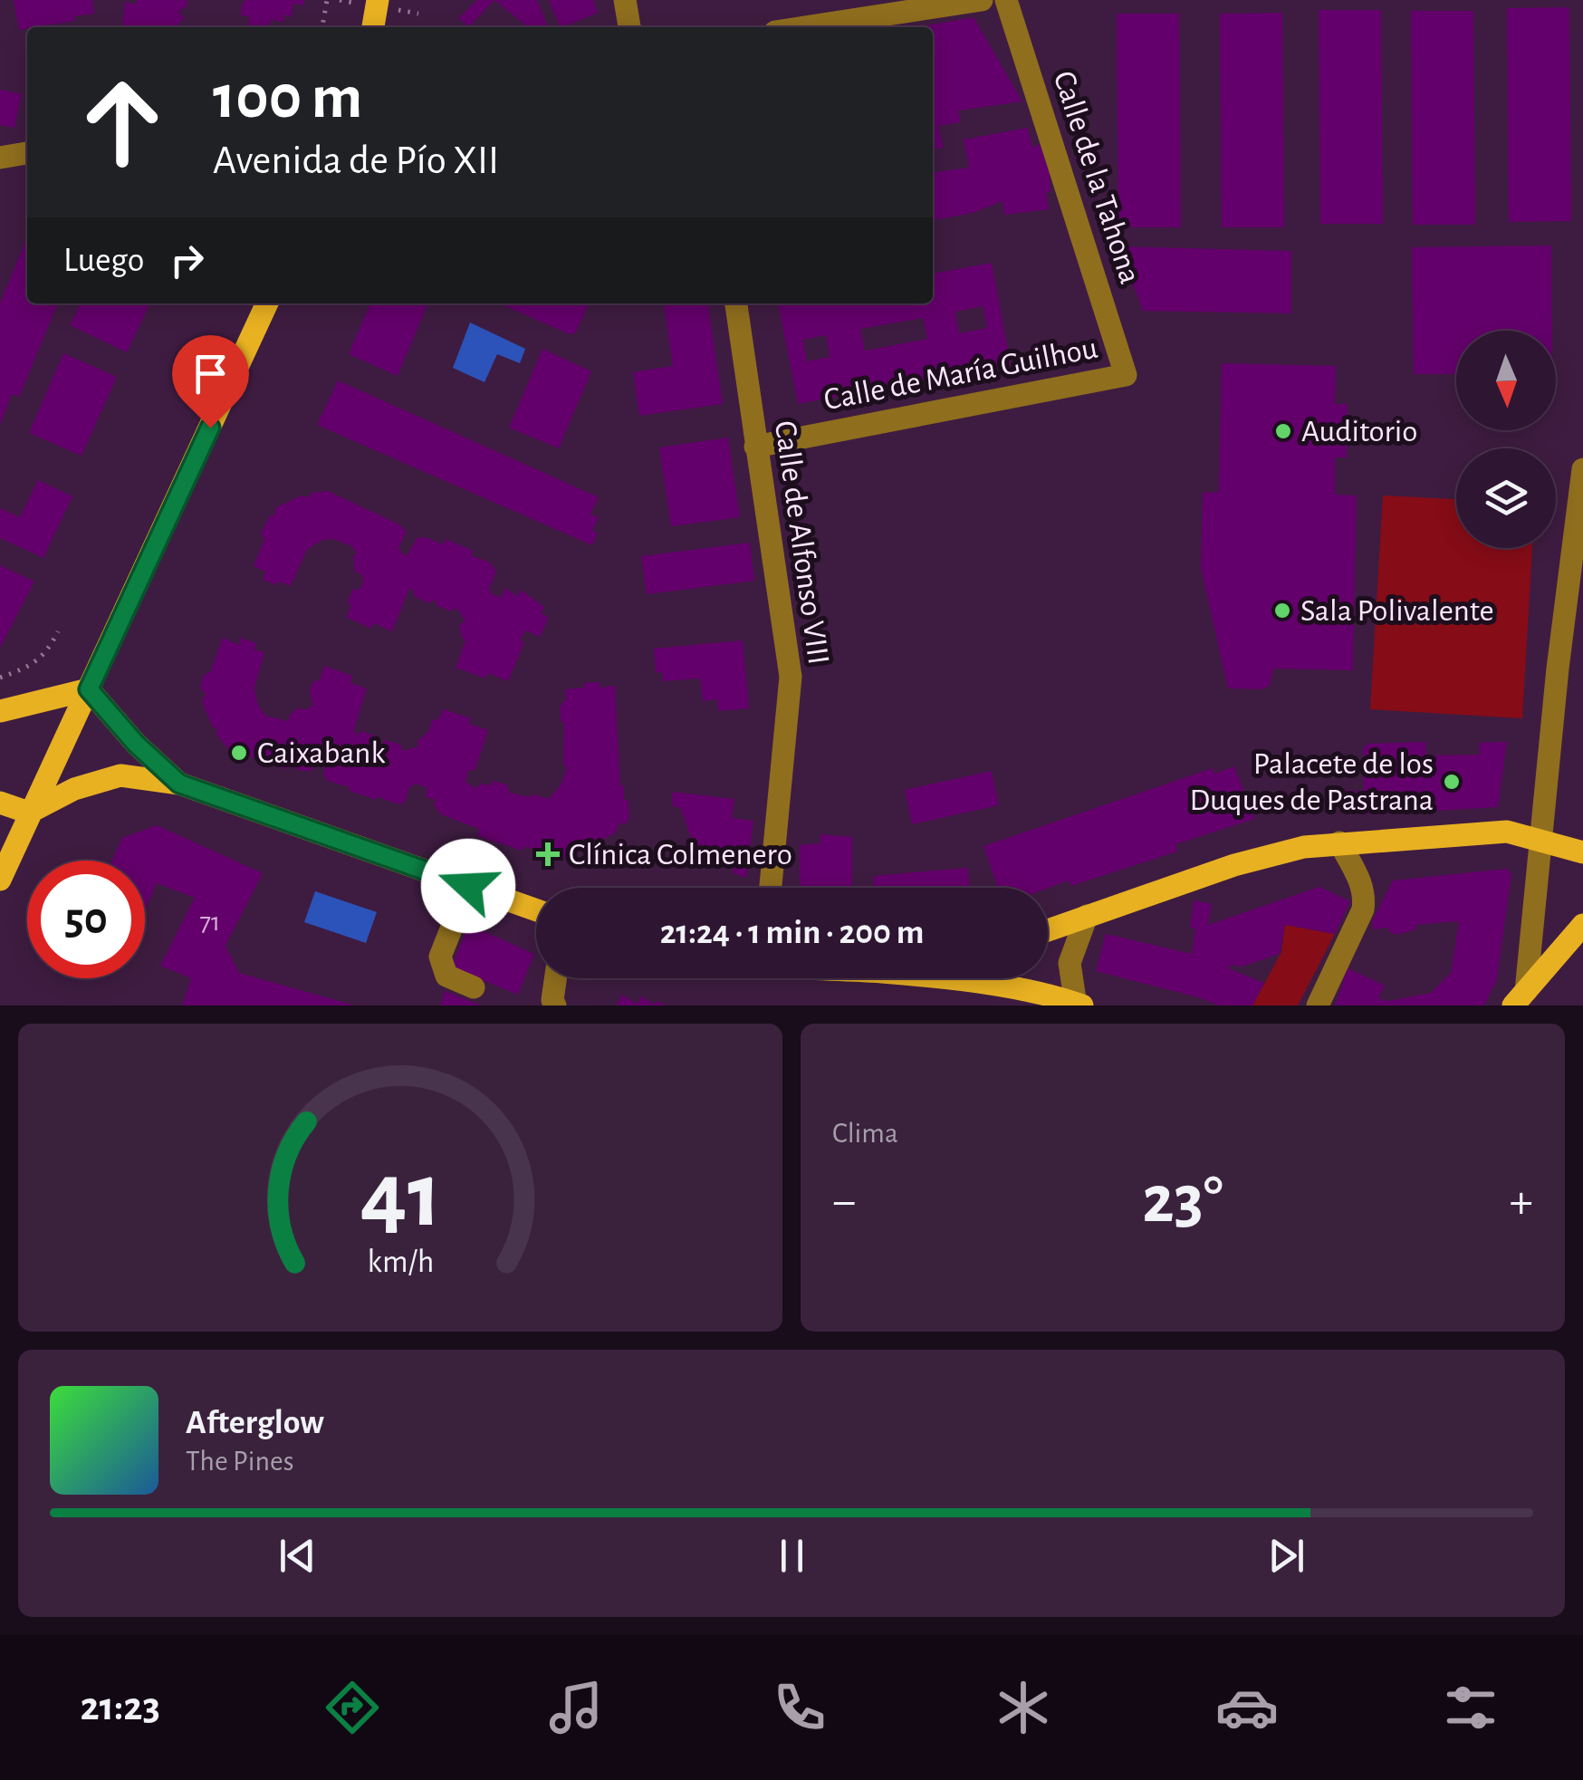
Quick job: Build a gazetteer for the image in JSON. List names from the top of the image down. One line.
{"streets":{"street":["Calle de la Tahona","Calle de María Guilhou","Calle de Alfonso VIII"]},"crossings":[["Calle de la Tahona","Calle de María Guilhou"],["Calle de María Guilhou","Calle de Alfonso VIII"]],"places":{"other":["Auditorio","Sala Polivalente","Caixabank","Palacete de los Duques de Pastrana"],"health":["Clínica Colmenero"]},"house_numbers":["71"],"north":"bottom","page":{"turn":["100 m","Avenida de Pío XII"],"then":"Luego","limit":"50","trip":"21:24 · 1 min · 200 m","tile":"Clima","heat":["−","23°","+"],"song":["Afterglow","The Pines"],"tabs":"21:23","gauge":["41","km/h"]}}
